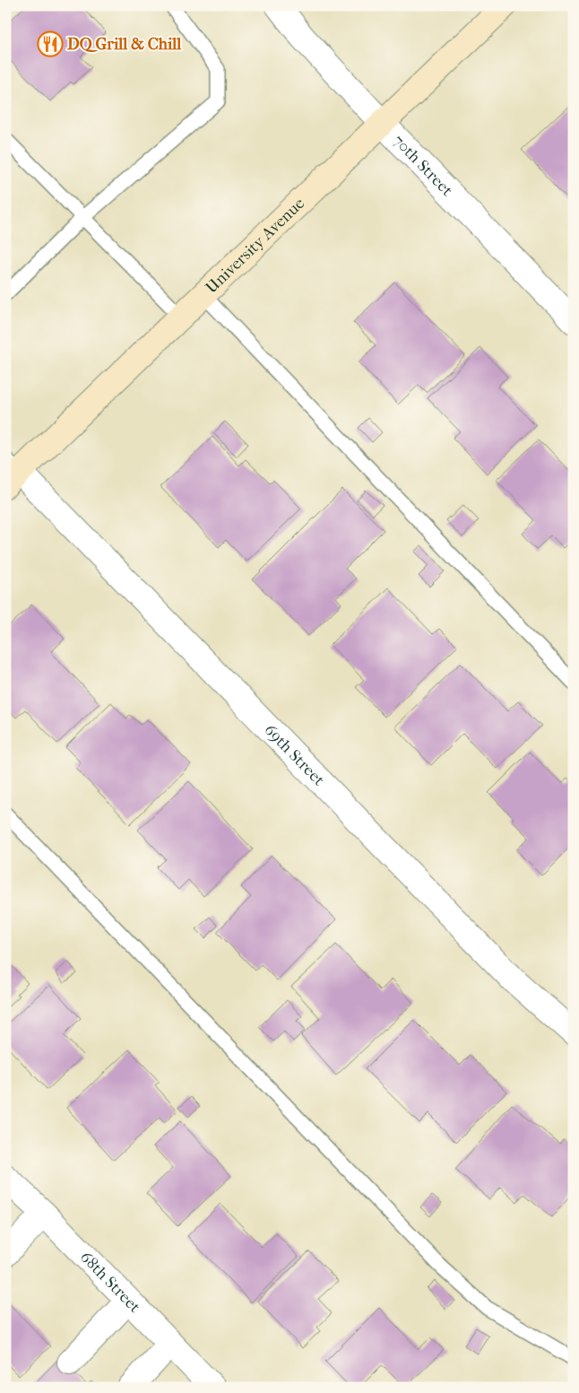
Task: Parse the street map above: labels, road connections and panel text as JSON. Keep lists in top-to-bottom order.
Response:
{
  "streets": {
    "main road": ["University Avenue"],
    "street": ["70th Street", "69th Street", "68th Street"]
  },
  "crossings": [
    ["70th Street", "University Avenue"],
    ["University Avenue", "69th Street"]
  ],
  "places": {
    "restaurant": ["DQ Grill & Chill"]
  }
}
